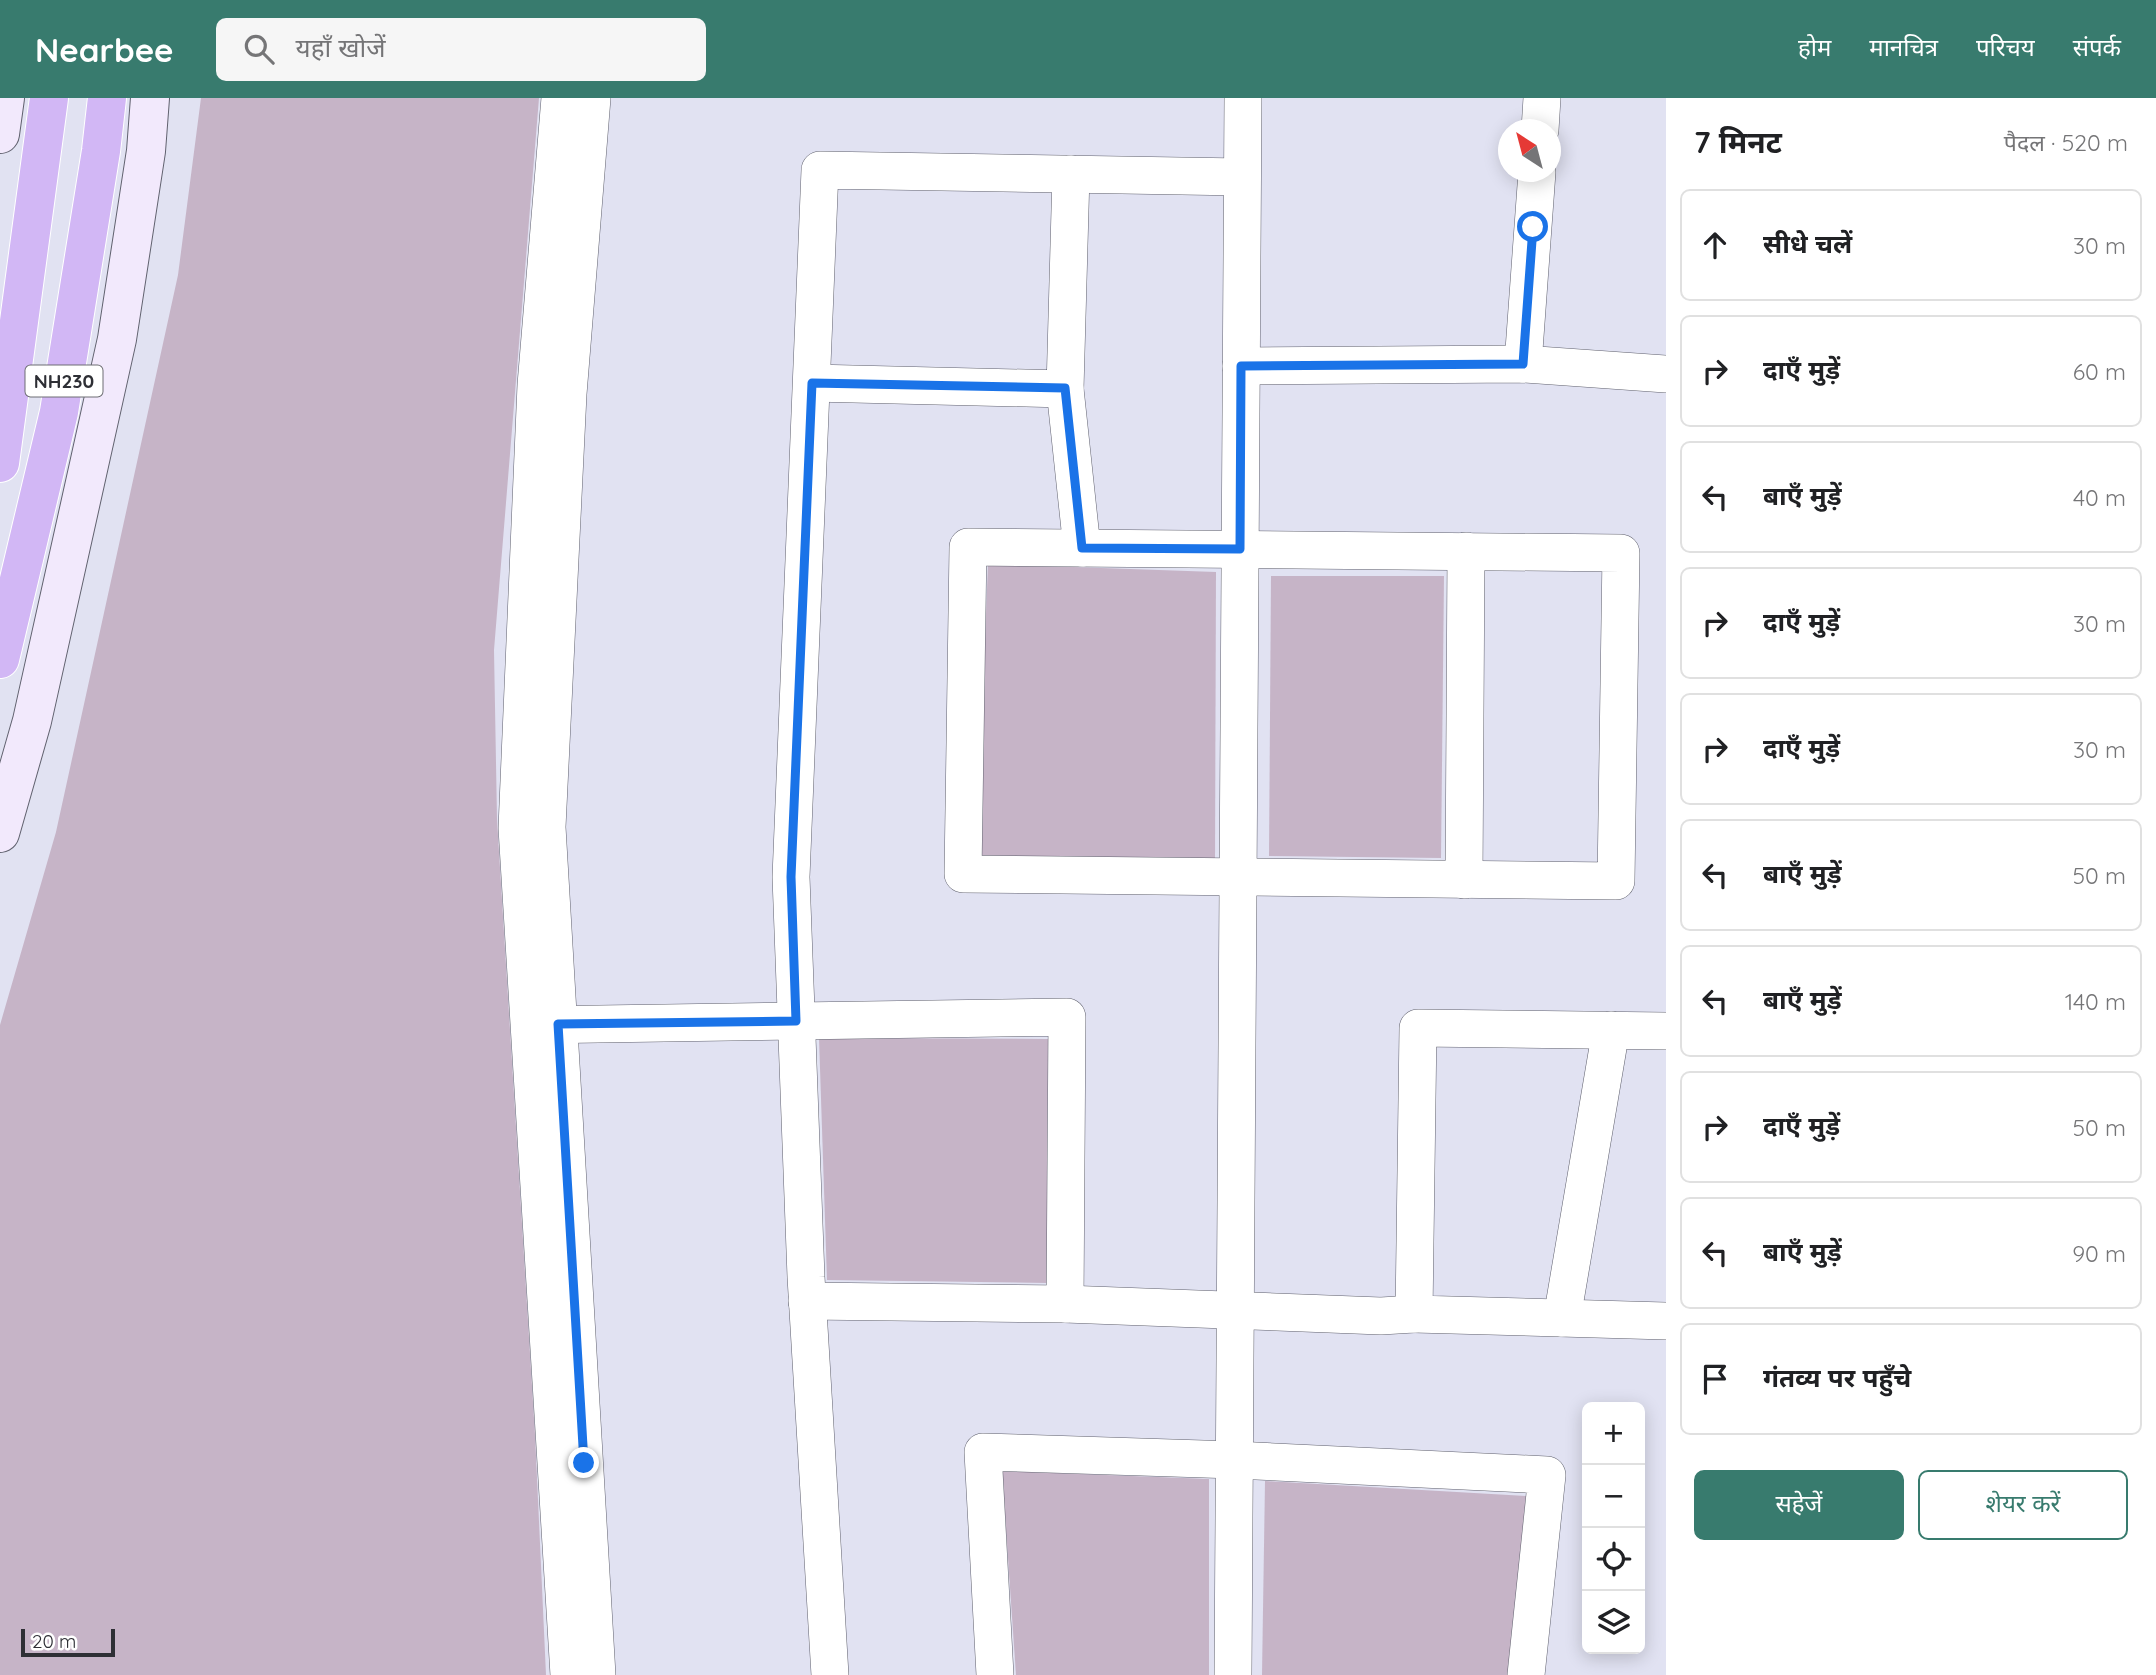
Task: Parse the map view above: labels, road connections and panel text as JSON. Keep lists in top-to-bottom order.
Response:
{
  "streets": {
    "highway": ["NH230"]
  },
  "scale_bar": "20 m",
  "north": "top left",
  "page": {
    "header": "Nearbee",
    "search": "यहाँ खोजें",
    "nav": [
      "होम",
      "मानचित्र",
      "परिचय",
      "संपर्क"
    ],
    "heading": ["7 मिनट", "पैदल · 520 m"],
    "list": [
      ["सीधे चलें", "30 m"],
      ["दाएँ मुड़ें", "60 m"],
      ["बाएँ मुड़ें", "40 m"],
      ["दाएँ मुड़ें", "30 m"],
      ["दाएँ मुड़ें", "30 m"],
      ["बाएँ मुड़ें", "50 m"],
      ["बाएँ मुड़ें", "140 m"],
      ["दाएँ मुड़ें", "50 m"],
      ["बाएँ मुड़ें", "90 m"],
      "गंतव्य पर पहुँचे"
    ],
    "map_buttons": ["+", "−"],
    "buttons": ["सहेजें", "शेयर करें"],
    "scale": "20 m"
  }
}
